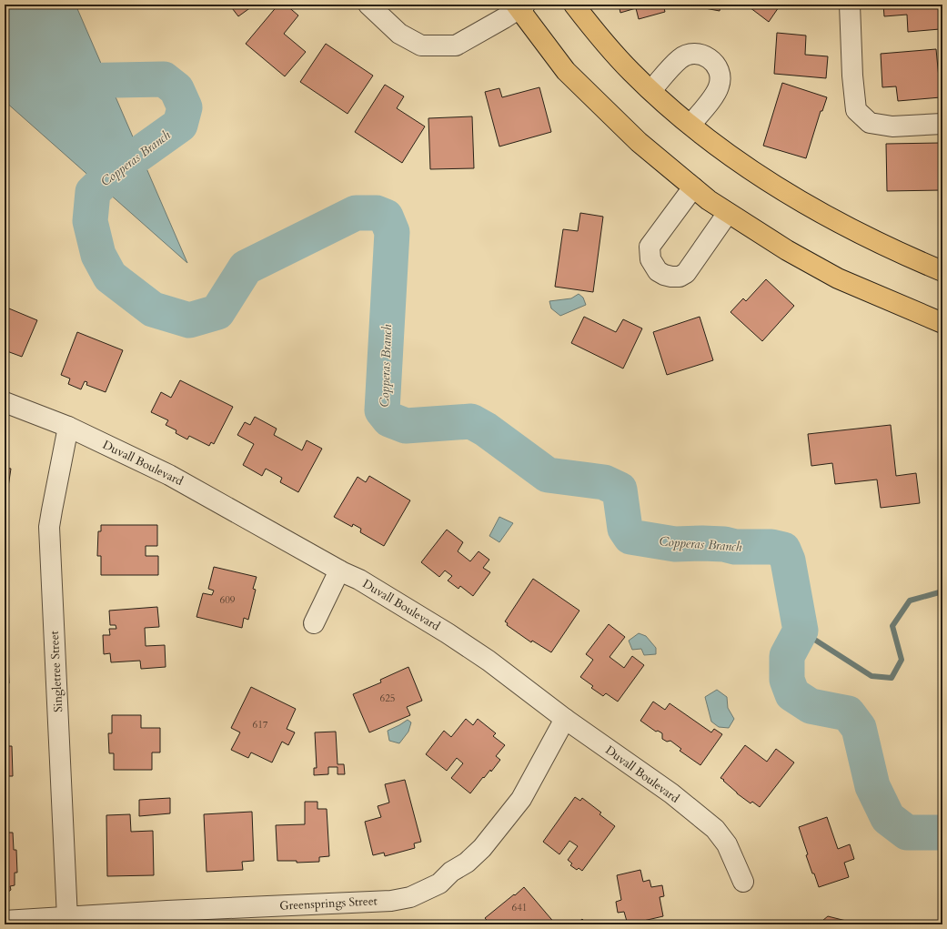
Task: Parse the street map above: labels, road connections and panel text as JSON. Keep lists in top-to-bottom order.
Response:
{
  "streets": {
    "street": ["Duvall Boulevard", "Singletree Street", "Greensprings Street"]
  },
  "crossings": [
    ["Duvall Boulevard", "Singletree Street"],
    ["Duvall Boulevard", "Greensprings Street"],
    ["Singletree Street", "Greensprings Street"]
  ],
  "water": ["Copperas Branch"],
  "house_numbers": [
    "609",
    "625",
    "617",
    "641"
  ]
}
